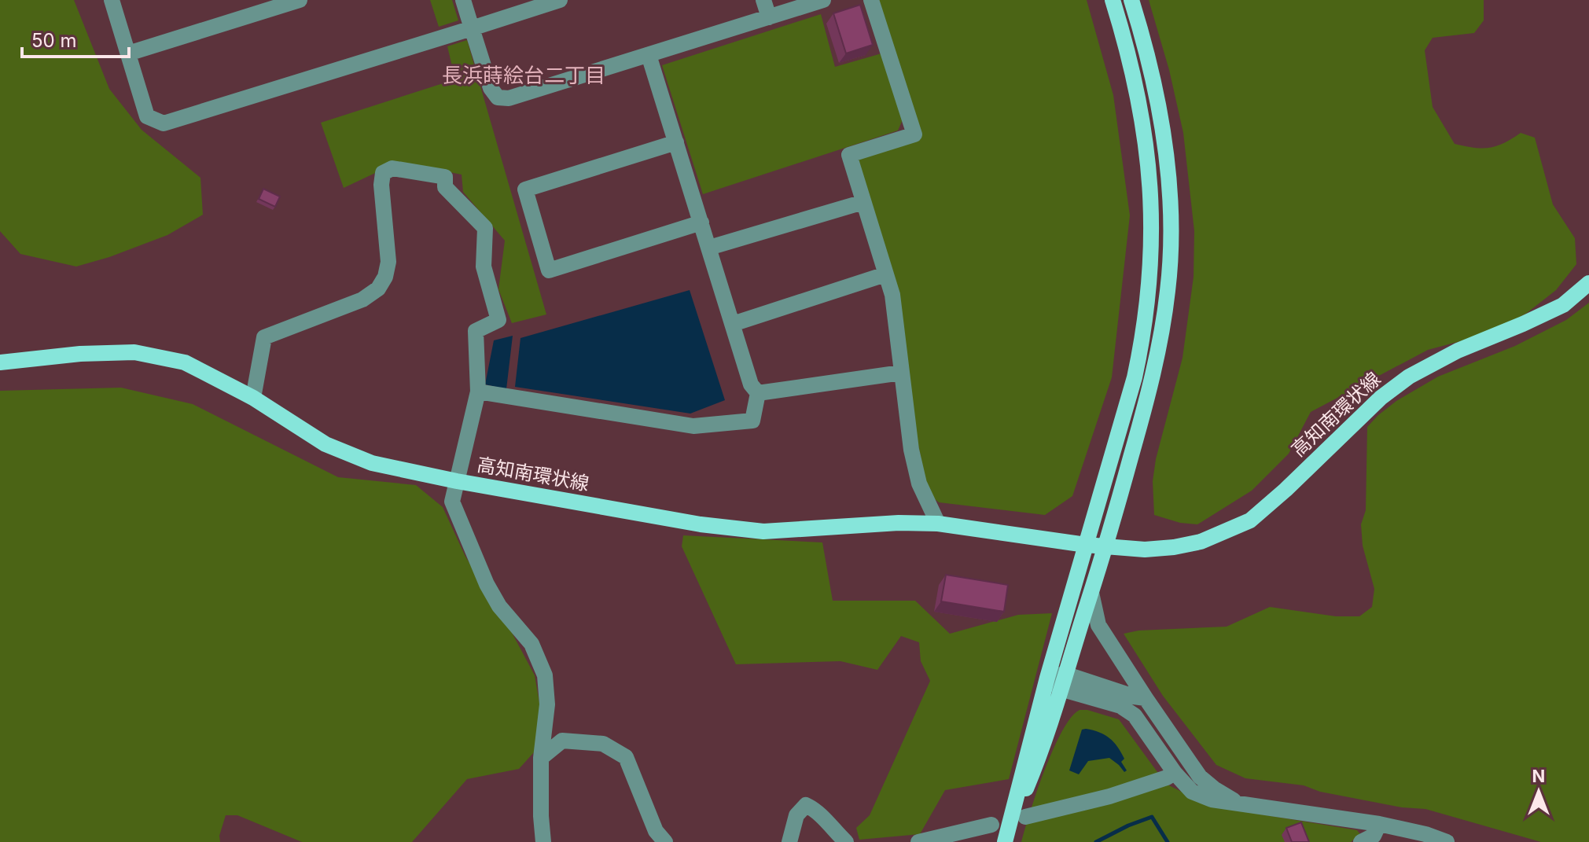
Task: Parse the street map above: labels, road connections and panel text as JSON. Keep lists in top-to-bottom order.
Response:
{
  "streets": {
    "main road": ["高知南環状線"]
  },
  "districts": ["長浜蒔絵台二丁目"],
  "scale_bar": "50 m",
  "north": "top"
}
